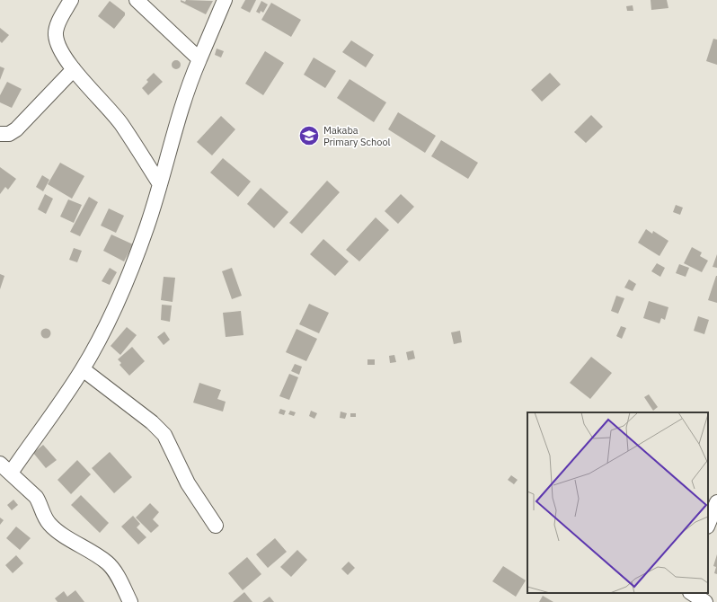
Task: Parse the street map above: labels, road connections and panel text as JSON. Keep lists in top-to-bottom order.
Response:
{
  "places": {
    "school or university": ["Makaba Primary School"]
  }
}
